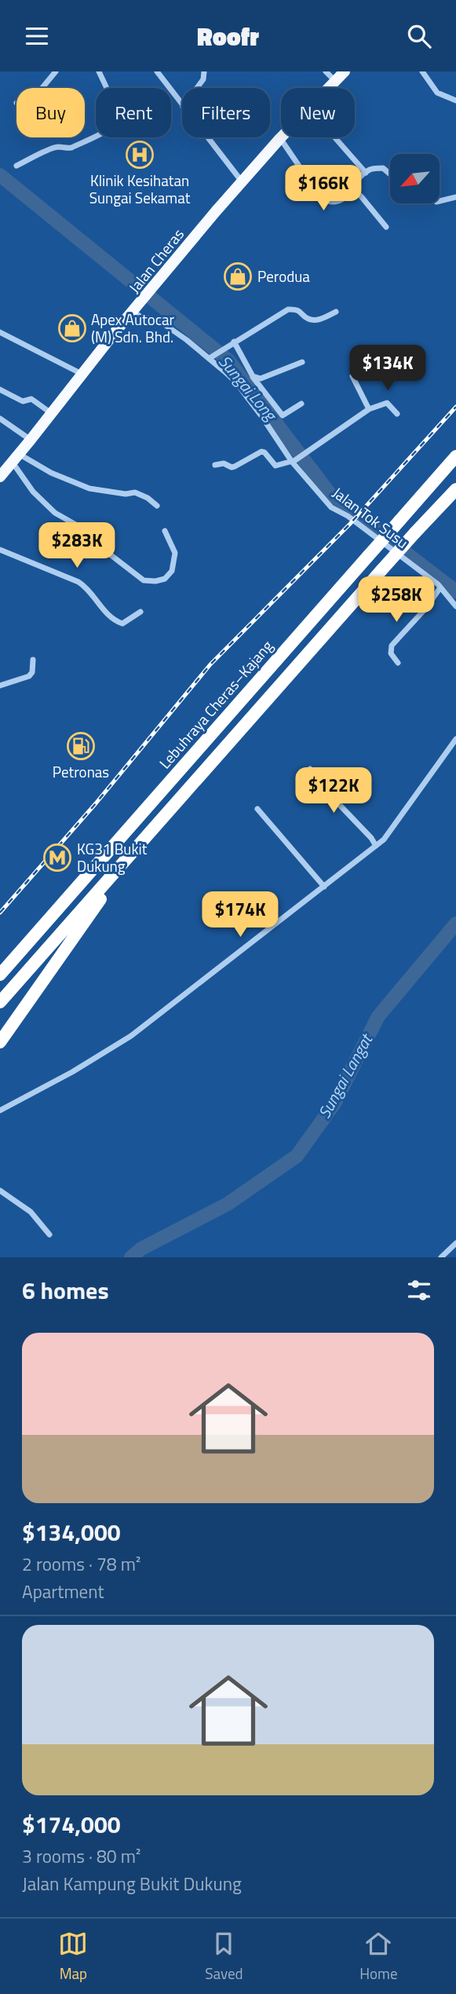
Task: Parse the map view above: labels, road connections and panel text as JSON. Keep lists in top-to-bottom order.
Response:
{
  "streets": {
    "highway": ["Lebuhraya Cheras–Kajang"],
    "main road": ["Jalan Cheras"],
    "street": ["Jalan Tok Susu"]
  },
  "crossings": [
    ["Jalan Cheras", "Jalan Tok Susu"]
  ],
  "water": ["Sungai Long", "Sungai Langat"],
  "places": {
    "hospital": ["Klinik Kesihatan Sungai Sekamat"],
    "shop": ["Perodua", "Apex Autocar (M) Sdn. Bhd."],
    "fuel station": ["Petronas"],
    "metro station": ["KG31 Bukit Dukung"]
  },
  "north": "bottom left",
  "page": {
    "header": "Roofr",
    "chip": [
      "Buy",
      "Rent",
      "Filters",
      "New"
    ],
    "price": [
      "$166K",
      "$134K",
      "$283K",
      "$258K",
      "$122K",
      "$174K"
    ],
    "heading": "6 homes",
    "list": [
      {
        "name": "$134,000",
        "note": "2 rooms · 78 m² · Apartment"
      },
      {
        "name": "$174,000",
        "note": "3 rooms · 80 m² · Jalan Kampung Bukit Dukung"
      }
    ],
    "tabs": ["Map", "Saved", "Home"]
  }
}
